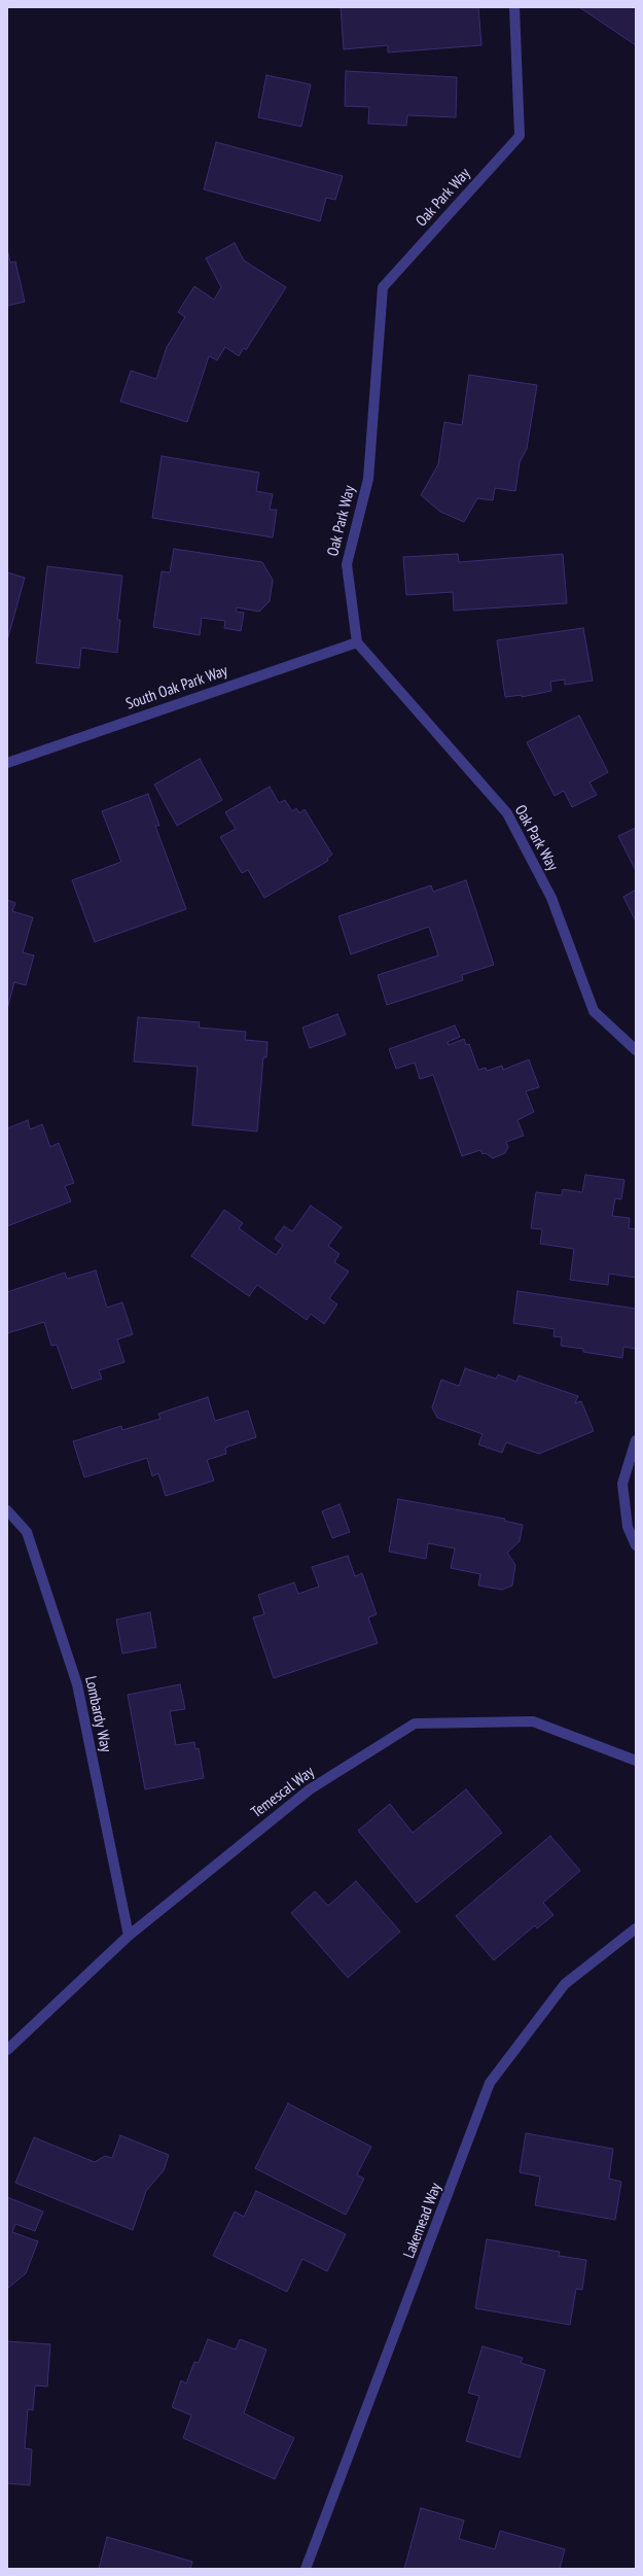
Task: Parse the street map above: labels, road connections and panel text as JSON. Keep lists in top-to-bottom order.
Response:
{
  "streets": {
    "street": [
      "Oak Park Way",
      "South Oak Park Way",
      "Lombardy Way",
      "Temescal Way",
      "Lakemead Way"
    ]
  },
  "crossings": [
    ["Oak Park Way", "South Oak Park Way"],
    ["Lombardy Way", "Temescal Way"]
  ]
}
